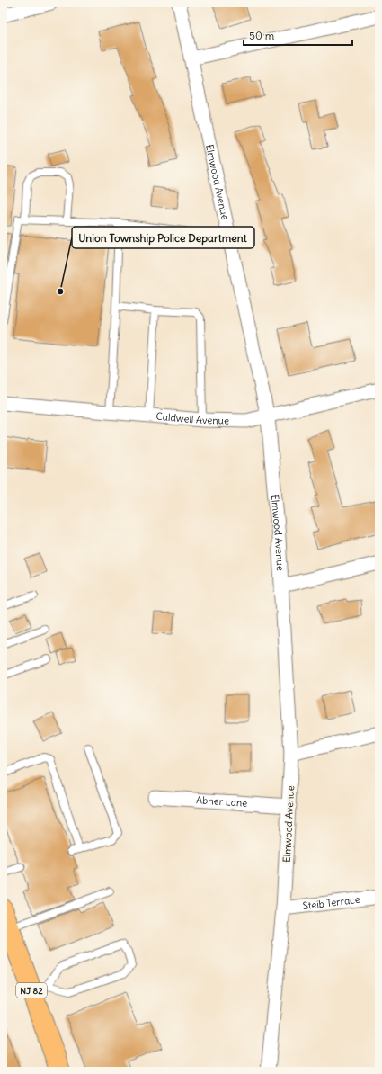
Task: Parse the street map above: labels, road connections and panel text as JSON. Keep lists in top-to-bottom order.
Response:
{
  "streets": {
    "main road": ["NJ 82"],
    "street": [
      "Elmwood Avenue",
      "Caldwell Avenue",
      "Abner Lane",
      "Steib Terrace"
    ]
  },
  "crossings": [
    ["Elmwood Avenue", "Caldwell Avenue"],
    ["Elmwood Avenue", "Abner Lane"],
    ["Elmwood Avenue", "Steib Terrace"]
  ],
  "places": ["Union Township Police Department"],
  "scale_bar": "50 m"
}
